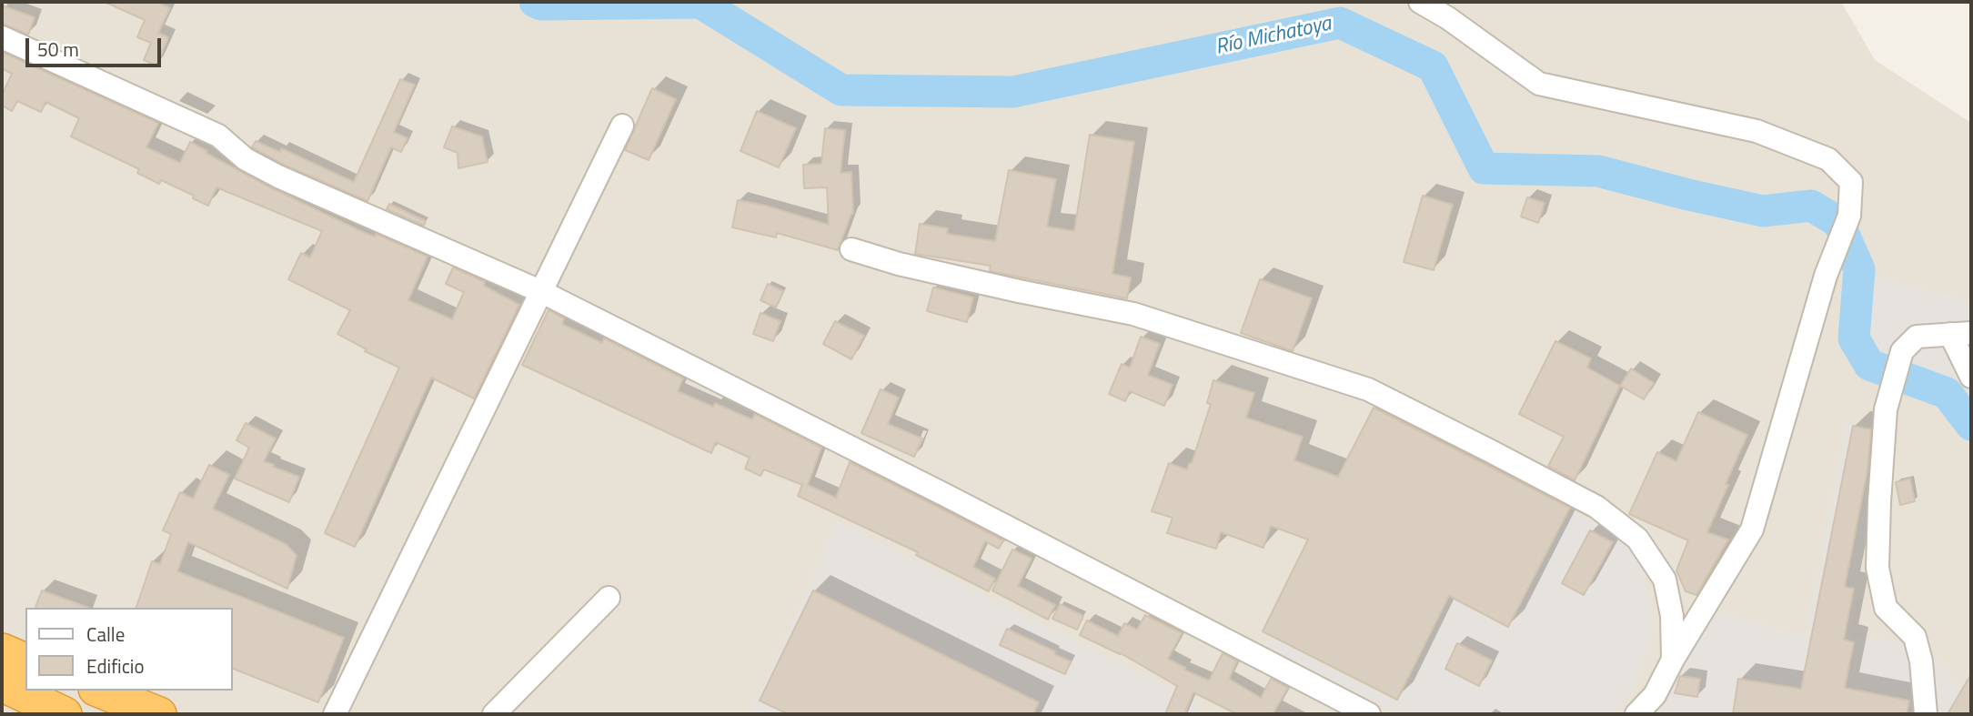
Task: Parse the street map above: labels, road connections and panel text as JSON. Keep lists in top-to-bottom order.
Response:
{
  "water": ["Río Michatoya"],
  "legend": ["Calle", "Edificio"],
  "scale_bar": "50 m"
}
